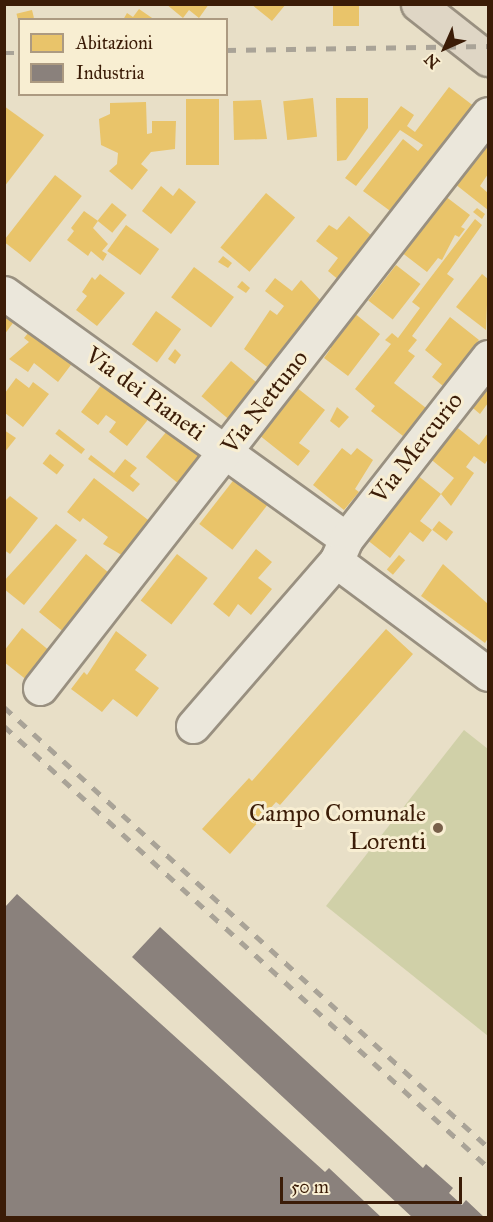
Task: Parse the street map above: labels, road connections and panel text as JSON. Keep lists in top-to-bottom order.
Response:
{
  "streets": {
    "street": ["Via dei Pianeti", "Via Nettuno", "Via Mercurio"]
  },
  "crossings": [
    ["Via dei Pianeti", "Via Nettuno"],
    ["Via dei Pianeti", "Via Mercurio"]
  ],
  "places": ["Campo Comunale Lorenti"],
  "legend": ["Abitazioni", "Industria"],
  "scale_bar": "50 m",
  "north": "bottom left"
}
